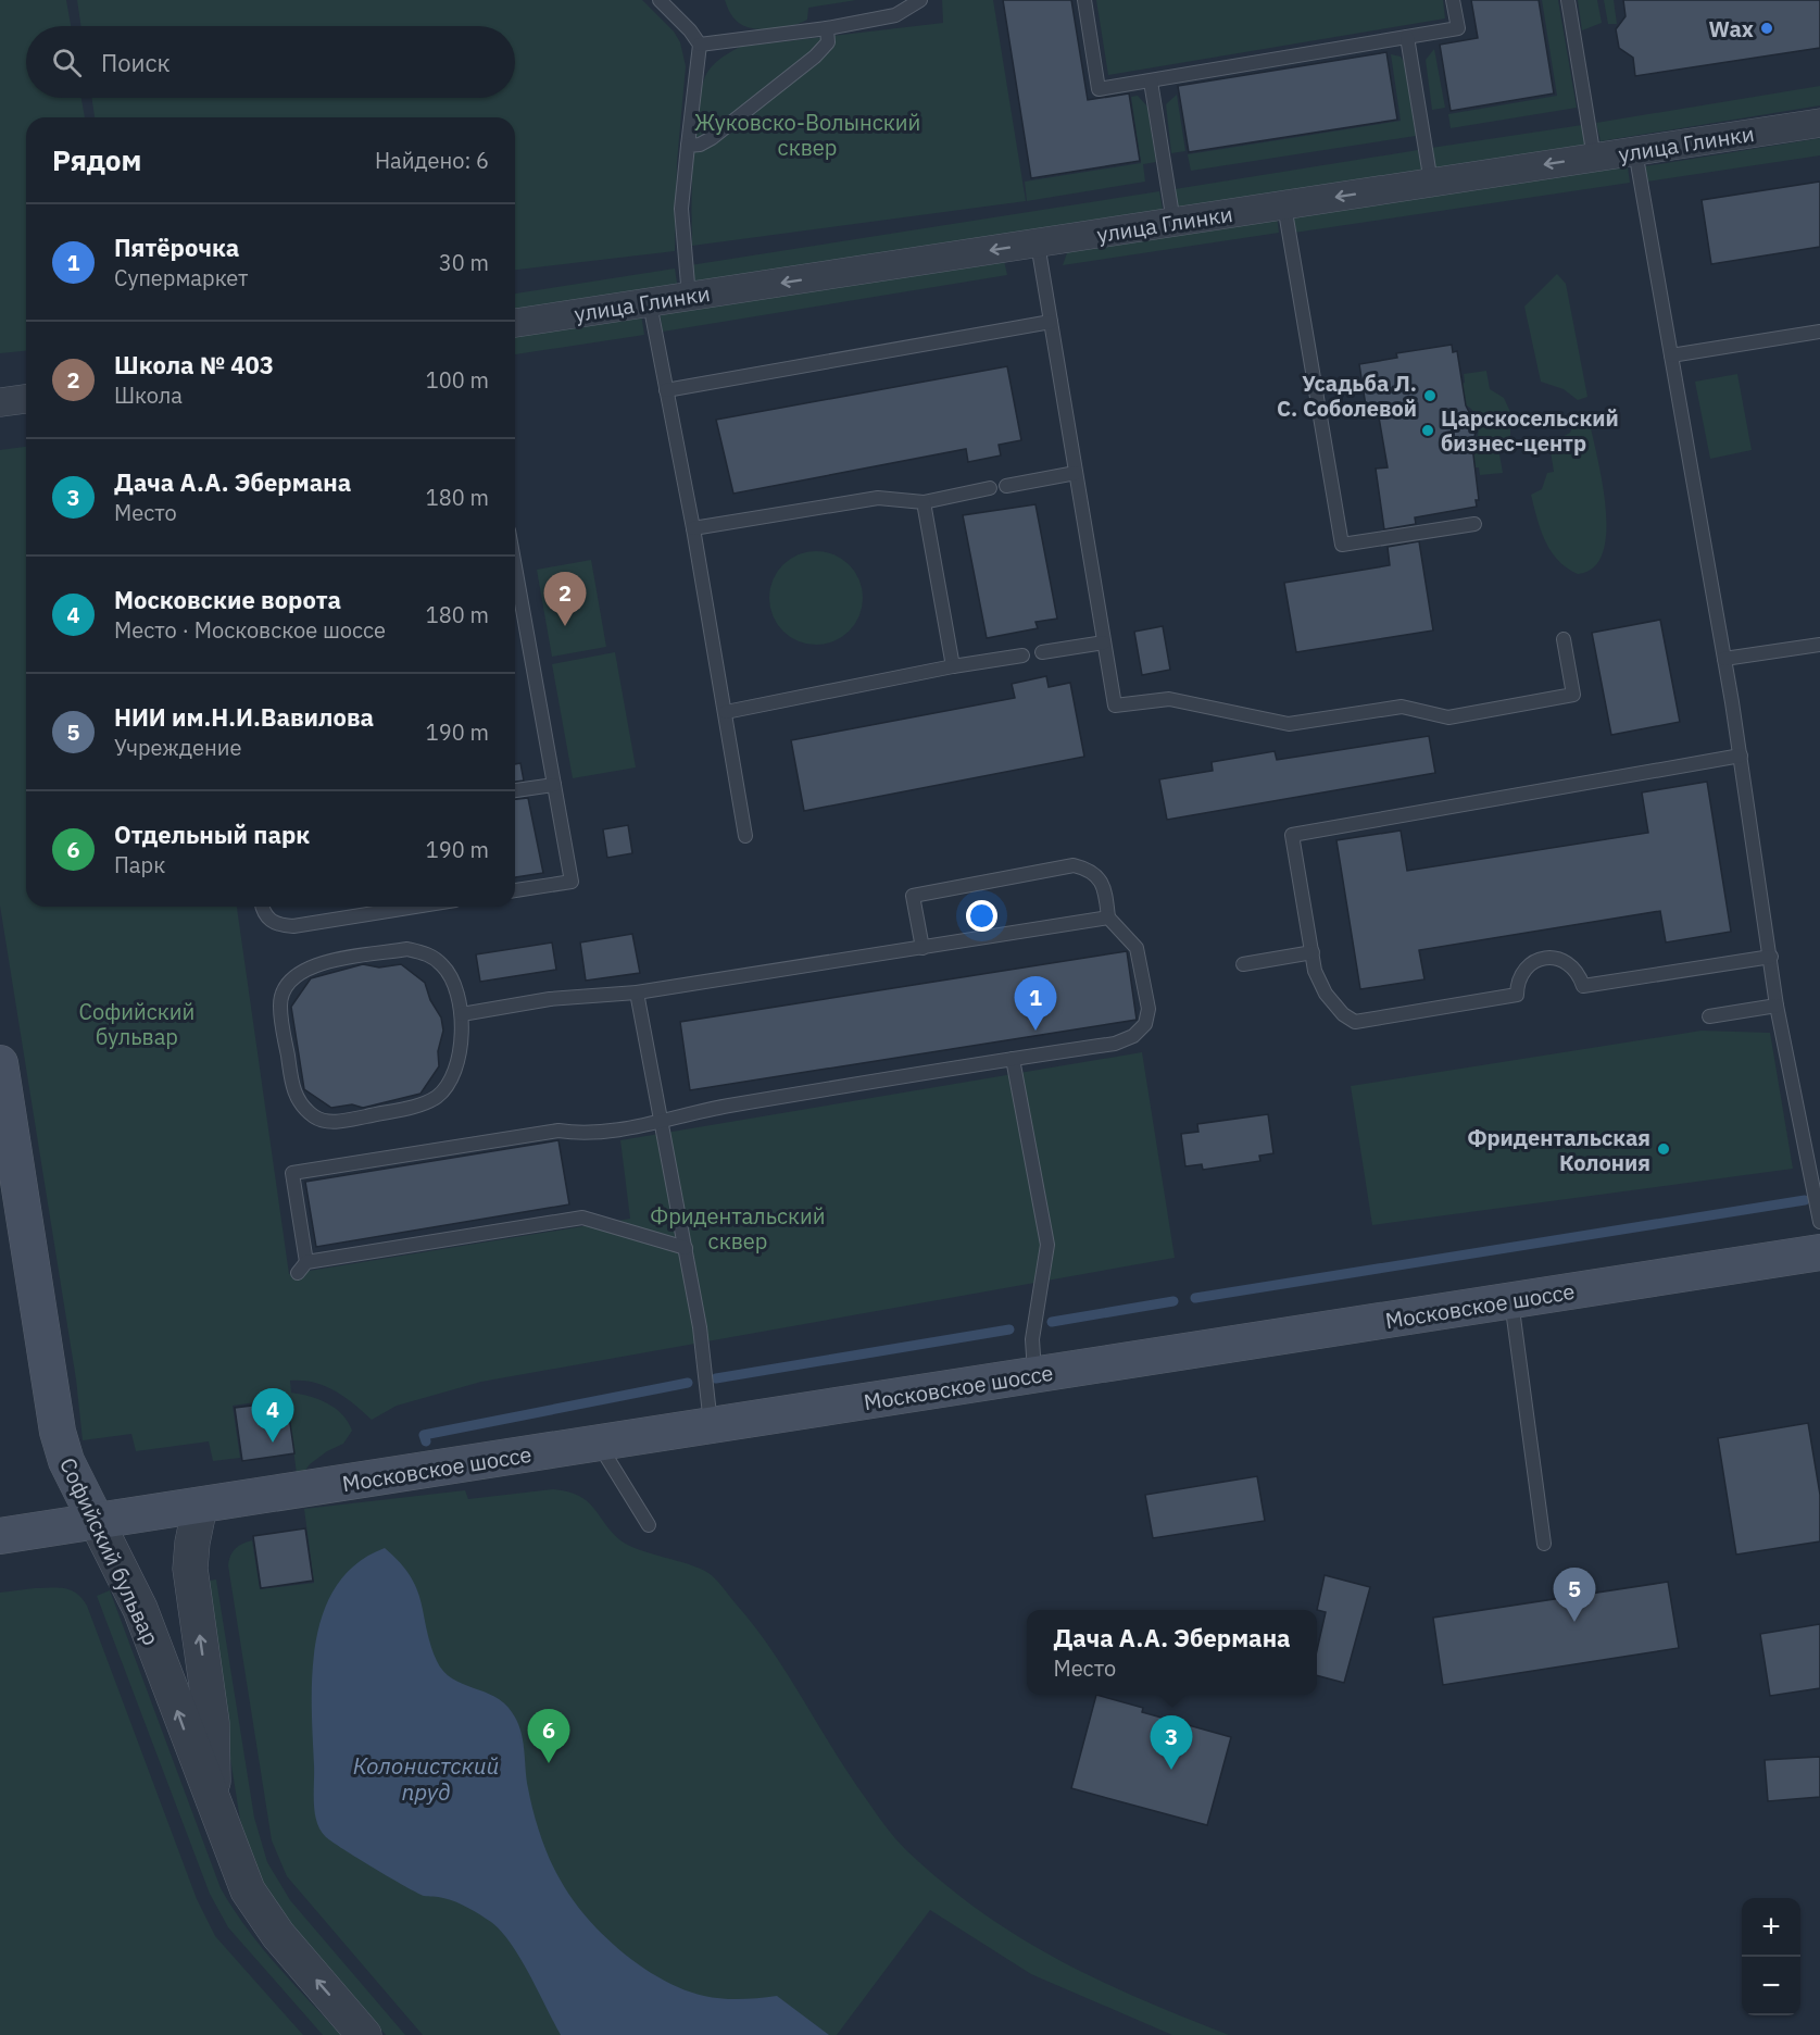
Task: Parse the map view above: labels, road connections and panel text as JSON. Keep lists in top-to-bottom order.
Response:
{
  "streets": {
    "main road": ["Московское шоссе", "Софийский бульвар"],
    "street": ["улица Глинки"]
  },
  "crossings": [
    ["Московское шоссе", "Софийский бульвар"]
  ],
  "one_way": ["улица Глинки", "Софийский бульвар"],
  "water": ["Колонистский пруд"],
  "parks": ["Жуковско-Волынский сквер", "Софийский бульвар", "Фридентальский сквер"],
  "places": [
    "Wax",
    "Усадьба Л. С. Соболевой",
    "Царскосельский бизнес-центр",
    "Фридентальская Колония"
  ],
  "page": {
    "search": "Поиск",
    "heading": ["Рядом", "Найдено: 6"],
    "list": [
      {
        "mark": "1",
        "name": "Пятёрочка",
        "note": "Супермаркет",
        "value": "30 m"
      },
      {
        "mark": "2",
        "name": "Школа № 403",
        "note": "Школа",
        "value": "100 m"
      },
      {
        "mark": "3",
        "name": "Дача А.А. Эбермана",
        "note": "Место",
        "value": "180 m"
      },
      {
        "mark": "4",
        "name": "Московские ворота",
        "note": "Место · Московское шоссе",
        "value": "180 m"
      },
      {
        "mark": "5",
        "name": "НИИ им.Н.И.Вавилова",
        "note": "Учреждение",
        "value": "190 m"
      },
      {
        "mark": "6",
        "name": "Отдельный парк",
        "note": "Парк",
        "value": "190 m"
      }
    ],
    "pins": [
      "2",
      "1",
      "4",
      "5",
      "6",
      "3"
    ],
    "popup": ["Дача А.А. Эбермана", "Место"],
    "map_buttons": ["+", "−"]
  }
}
